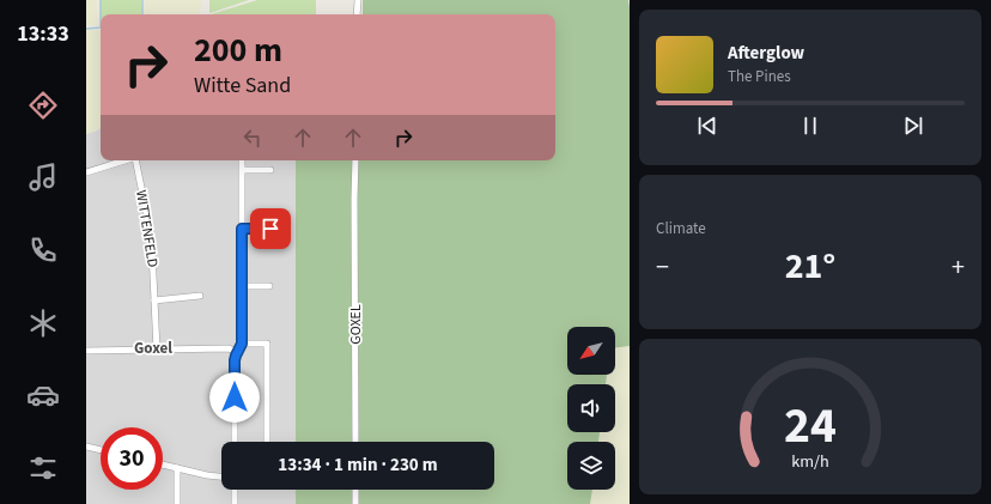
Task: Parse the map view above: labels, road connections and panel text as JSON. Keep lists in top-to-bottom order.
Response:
{
  "streets": {
    "street": ["WITTENFELD", "GOXEL"]
  },
  "districts": ["Goxel"],
  "north": "bottom left",
  "page": {
    "tabs": "13:33",
    "turn": ["200 m", "Witte Sand"],
    "song": ["Afterglow", "The Pines"],
    "tile": "Climate",
    "heat": ["−", "21°", "+"],
    "limit": "30",
    "trip": "13:34 · 1 min · 230 m",
    "gauge": ["24", "km/h"]
  }
}
